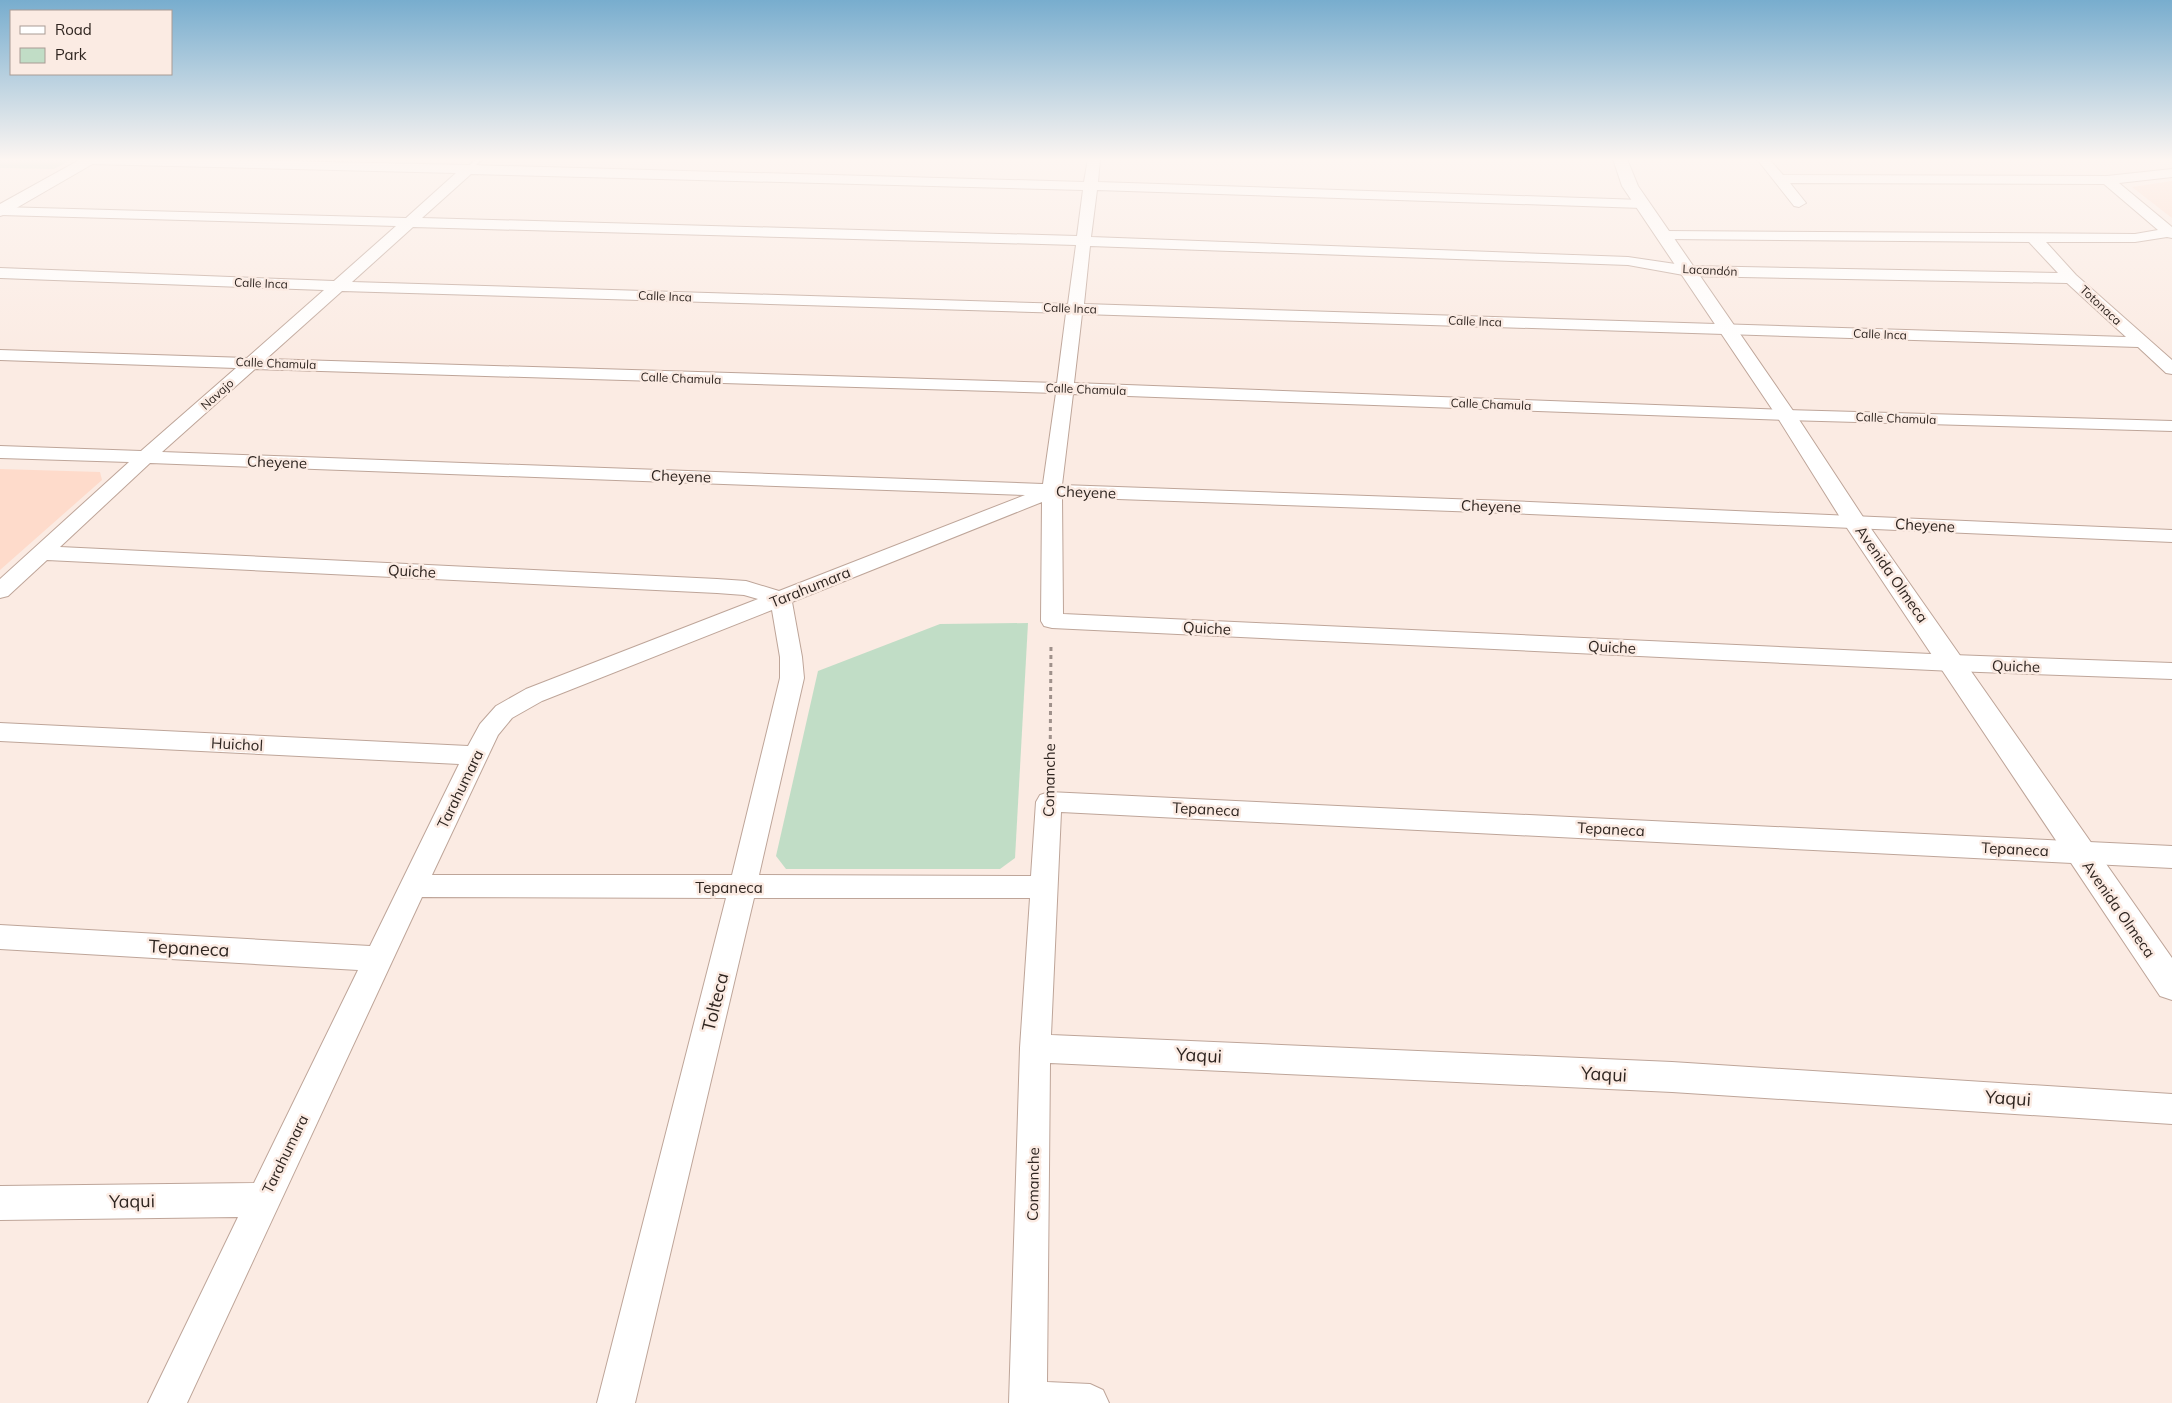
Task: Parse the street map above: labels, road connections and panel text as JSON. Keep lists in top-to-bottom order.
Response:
{
  "streets": {
    "street": [
      "Lacandón",
      "Calle Inca",
      "Totonaca",
      "Calle Chamula",
      "Navajo",
      "Cheyene",
      "Quiche",
      "Avenida Olmeca",
      "Tarahumara",
      "Huichol",
      "Comanche",
      "Tepaneca",
      "Tolteca",
      "Yaqui"
    ]
  },
  "crossings": [
    ["Lacandón", "Totonaca"],
    ["Lacandón", "Avenida Olmeca"],
    ["Calle Inca", "Totonaca"],
    ["Calle Inca", "Navajo"],
    ["Calle Inca", "Avenida Olmeca"],
    ["Calle Chamula", "Navajo"],
    ["Calle Chamula", "Avenida Olmeca"],
    ["Navajo", "Cheyene"],
    ["Navajo", "Quiche"],
    ["Cheyene", "Avenida Olmeca"],
    ["Cheyene", "Tarahumara"],
    ["Quiche", "Avenida Olmeca"],
    ["Quiche", "Tarahumara"],
    ["Quiche", "Comanche"],
    ["Quiche", "Tolteca"],
    ["Avenida Olmeca", "Tepaneca"],
    ["Tarahumara", "Huichol"],
    ["Tarahumara", "Tepaneca"],
    ["Tarahumara", "Tolteca"],
    ["Tarahumara", "Yaqui"],
    ["Comanche", "Tepaneca"],
    ["Comanche", "Yaqui"],
    ["Tepaneca", "Tolteca"]
  ],
  "legend": ["Road", "Park"]
}
